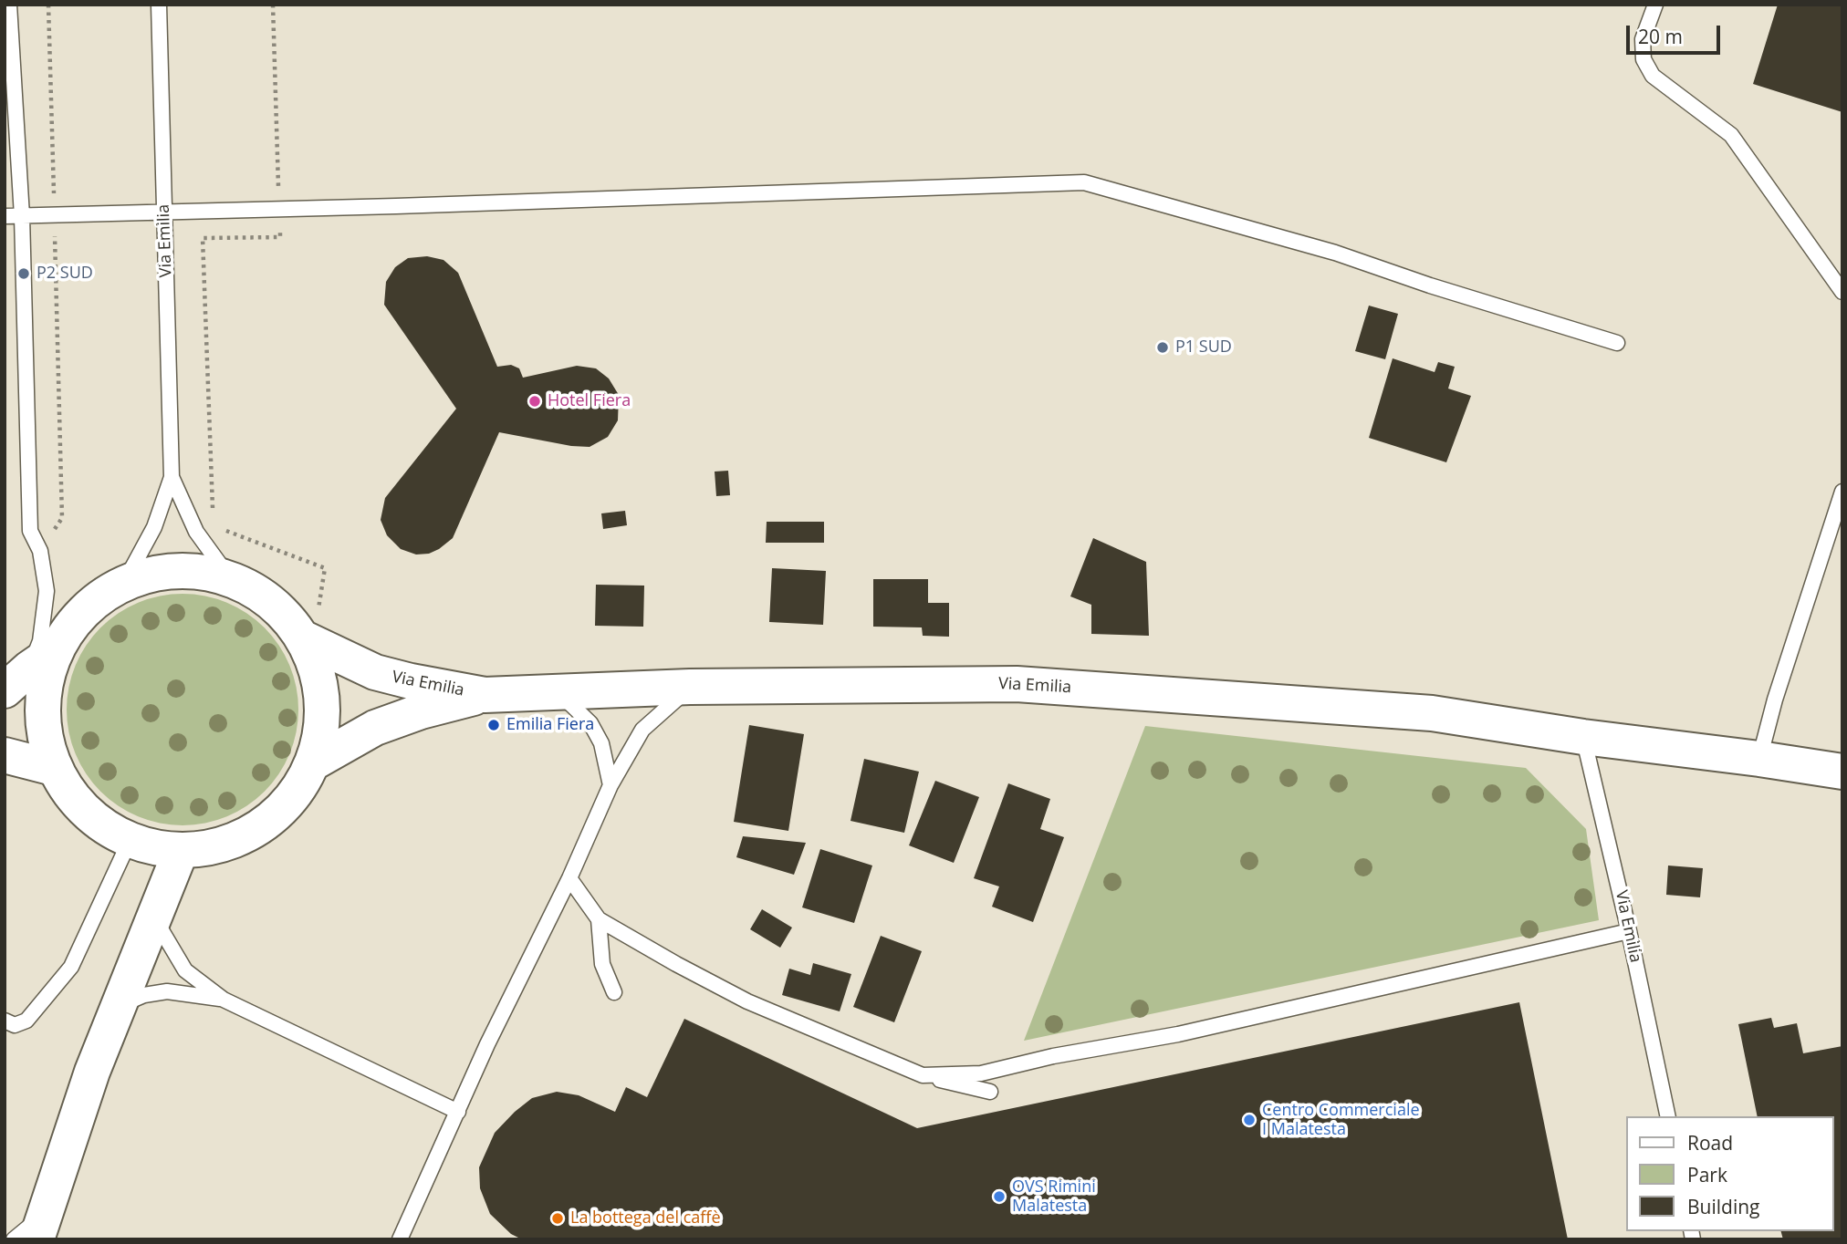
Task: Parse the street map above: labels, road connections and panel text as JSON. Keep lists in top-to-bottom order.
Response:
{
  "streets": {
    "main road": ["Via Emilia"]
  },
  "places": [
    "P2 SUD",
    "P1 SUD",
    "Hotel Fiera",
    "Emilia Fiera",
    "Centro Commerciale I Malatesta",
    "OVS Rimini Malatesta",
    "La bottega del caffè"
  ],
  "legend": ["Road", "Park", "Building"],
  "scale_bar": "20 m"
}
